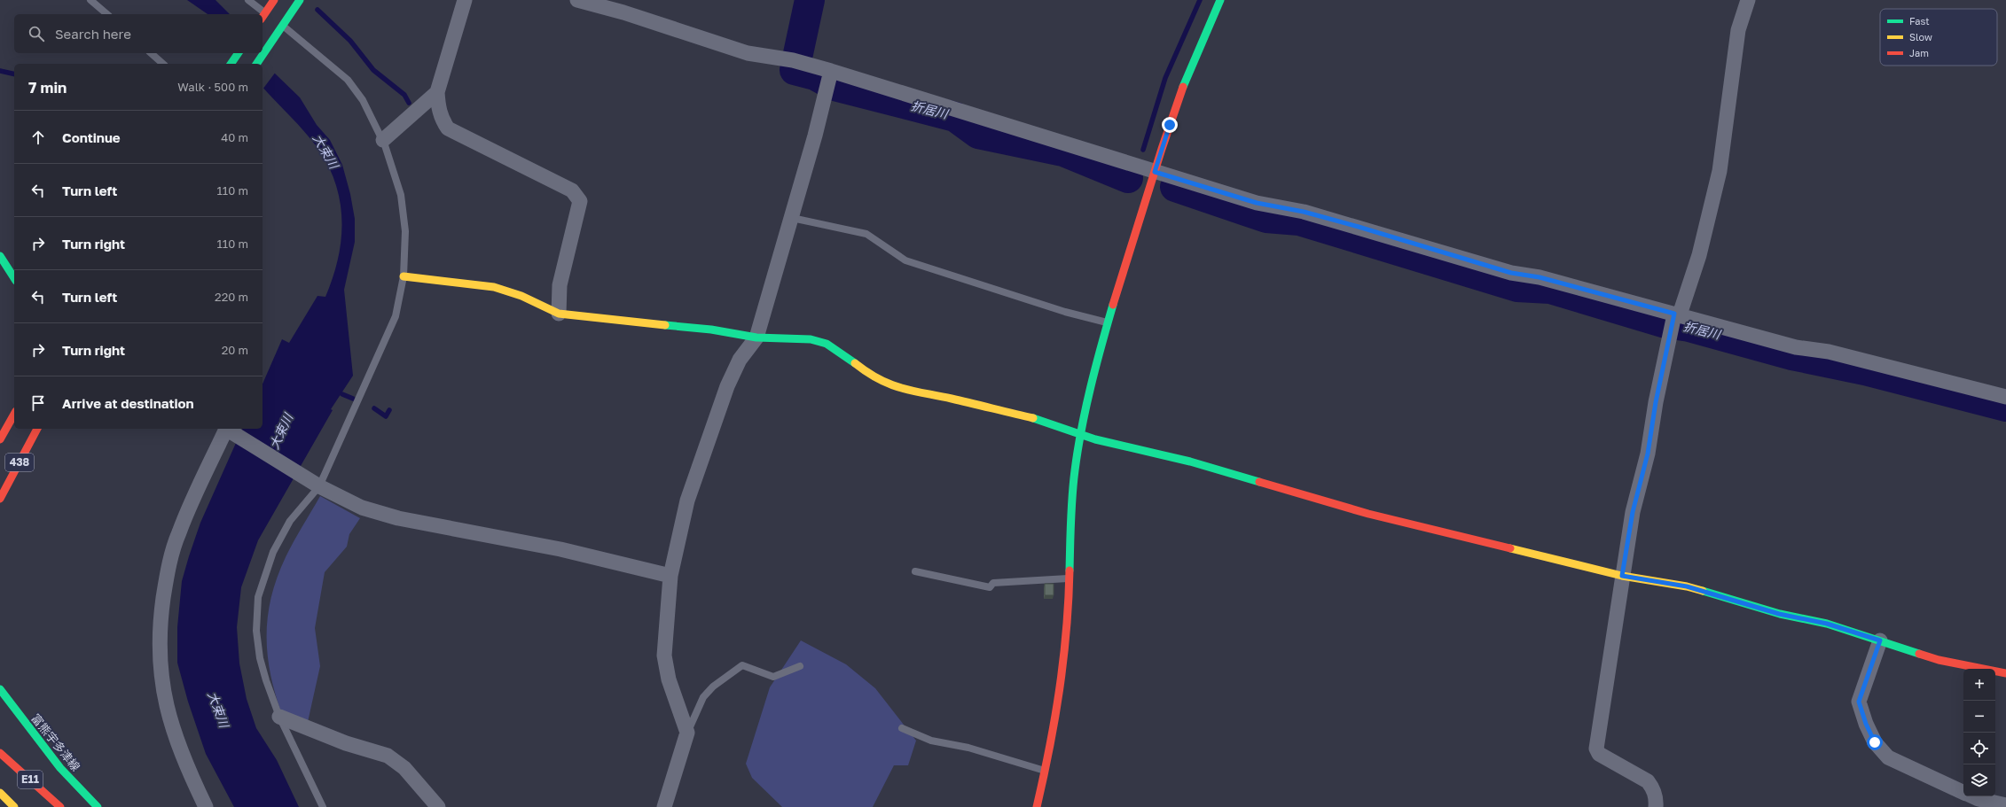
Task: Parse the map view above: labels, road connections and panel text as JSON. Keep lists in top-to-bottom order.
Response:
{
  "streets": {
    "main road": ["438", "富熊宇多津線", "E11"]
  },
  "water": ["折居川", "大束川"],
  "legend": ["Fast", "Slow", "Jam"],
  "page": {
    "search": "Search here",
    "heading": ["7 min", "Walk · 500 m"],
    "list": [
      ["Continue", "40 m"],
      ["Turn left", "110 m"],
      ["Turn right", "110 m"],
      ["Turn left", "220 m"],
      ["Turn right", "20 m"],
      "Arrive at destination"
    ],
    "map_buttons": ["+", "−"]
  }
}
